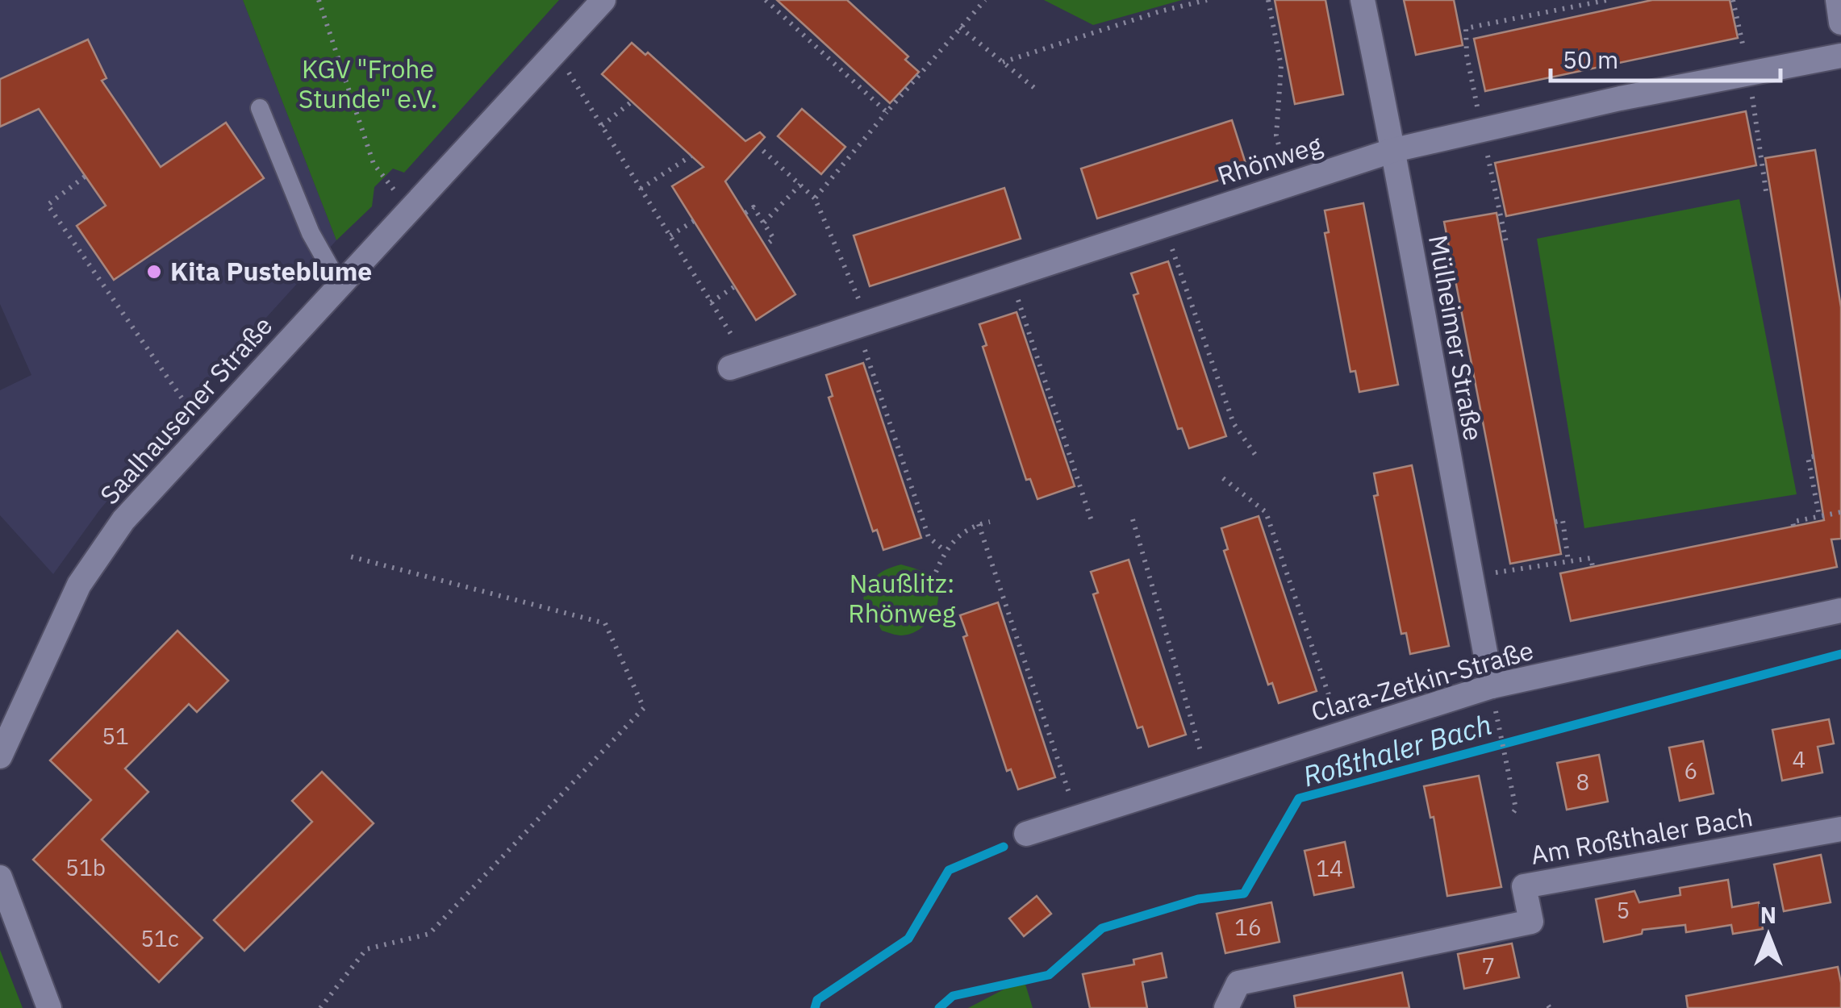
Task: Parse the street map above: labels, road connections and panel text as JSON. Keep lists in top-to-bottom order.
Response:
{
  "streets": {
    "street": [
      "Rhönweg",
      "Mülheimer Straße",
      "Saalhausener Straße",
      "Clara-Zetkin-Straße",
      "Am Roßthaler Bach"
    ]
  },
  "crossings": [
    ["Rhönweg", "Mülheimer Straße"],
    ["Mülheimer Straße", "Clara-Zetkin-Straße"]
  ],
  "water": ["Roßthaler Bach"],
  "parks": ["KGV \"Frohe Stunde\" e.V.", "Naußlitz: Rhönweg"],
  "places": ["Kita Pusteblume"],
  "house_numbers": [
    "51",
    "4",
    "6",
    "8",
    "51b",
    "14",
    "5",
    "16",
    "51c",
    "7"
  ],
  "scale_bar": "50 m",
  "north": "top"
}
